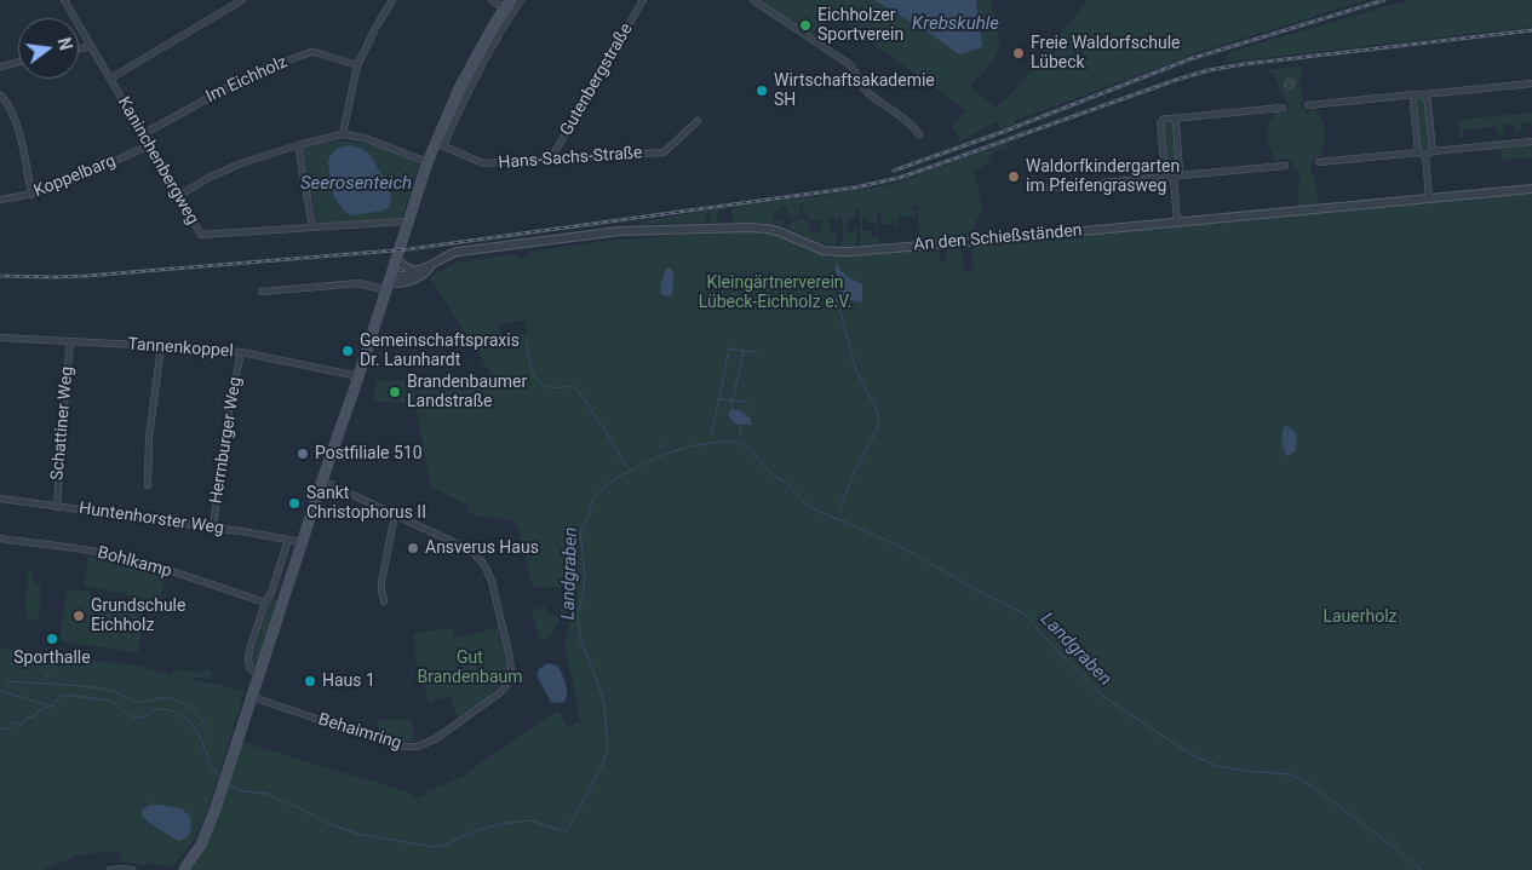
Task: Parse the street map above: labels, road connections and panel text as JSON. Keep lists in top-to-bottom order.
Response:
{
  "streets": {
    "street": [
      "Im Eichholz",
      "Gutenbergstraße",
      "Hans-Sachs-Straße",
      "Kaninchenbergweg",
      "Koppelbarg",
      "An den Schießständen",
      "Tannenkoppel",
      "Schattiner Weg",
      "Herrnburger Weg",
      "Huntenhorster Weg",
      "Bohlkamp",
      "Behaimring"
    ]
  },
  "crossings": [
    ["Im Eichholz", "Kaninchenbergweg"],
    ["Gutenbergstraße", "Hans-Sachs-Straße"],
    ["Kaninchenbergweg", "Koppelbarg"],
    ["Tannenkoppel", "Schattiner Weg"],
    ["Tannenkoppel", "Herrnburger Weg"],
    ["Schattiner Weg", "Huntenhorster Weg"],
    ["Herrnburger Weg", "Huntenhorster Weg"]
  ],
  "water": ["Krebskuhle", "Seerosenteich", "Landgraben"],
  "parks": ["Kleingärtnerverein Lübeck-Eichholz e.V.", "Lauerholz", "Gut Brandenbaum"],
  "places": [
    "Eichholzer Sportverein",
    "Freie Waldorfschule Lübeck",
    "Wirtschaftsakademie SH",
    "Waldorfkindergarten im Pfeifengrasweg",
    "Gemeinschaftspraxis Dr. Launhardt",
    "Brandenbaumer Landstraße",
    "Postfiliale 510",
    "Sankt Christophorus II",
    "Ansverus Haus",
    "Grundschule Eichholz",
    "Sporthalle",
    "Haus 1"
  ],
  "north": "right"
}
